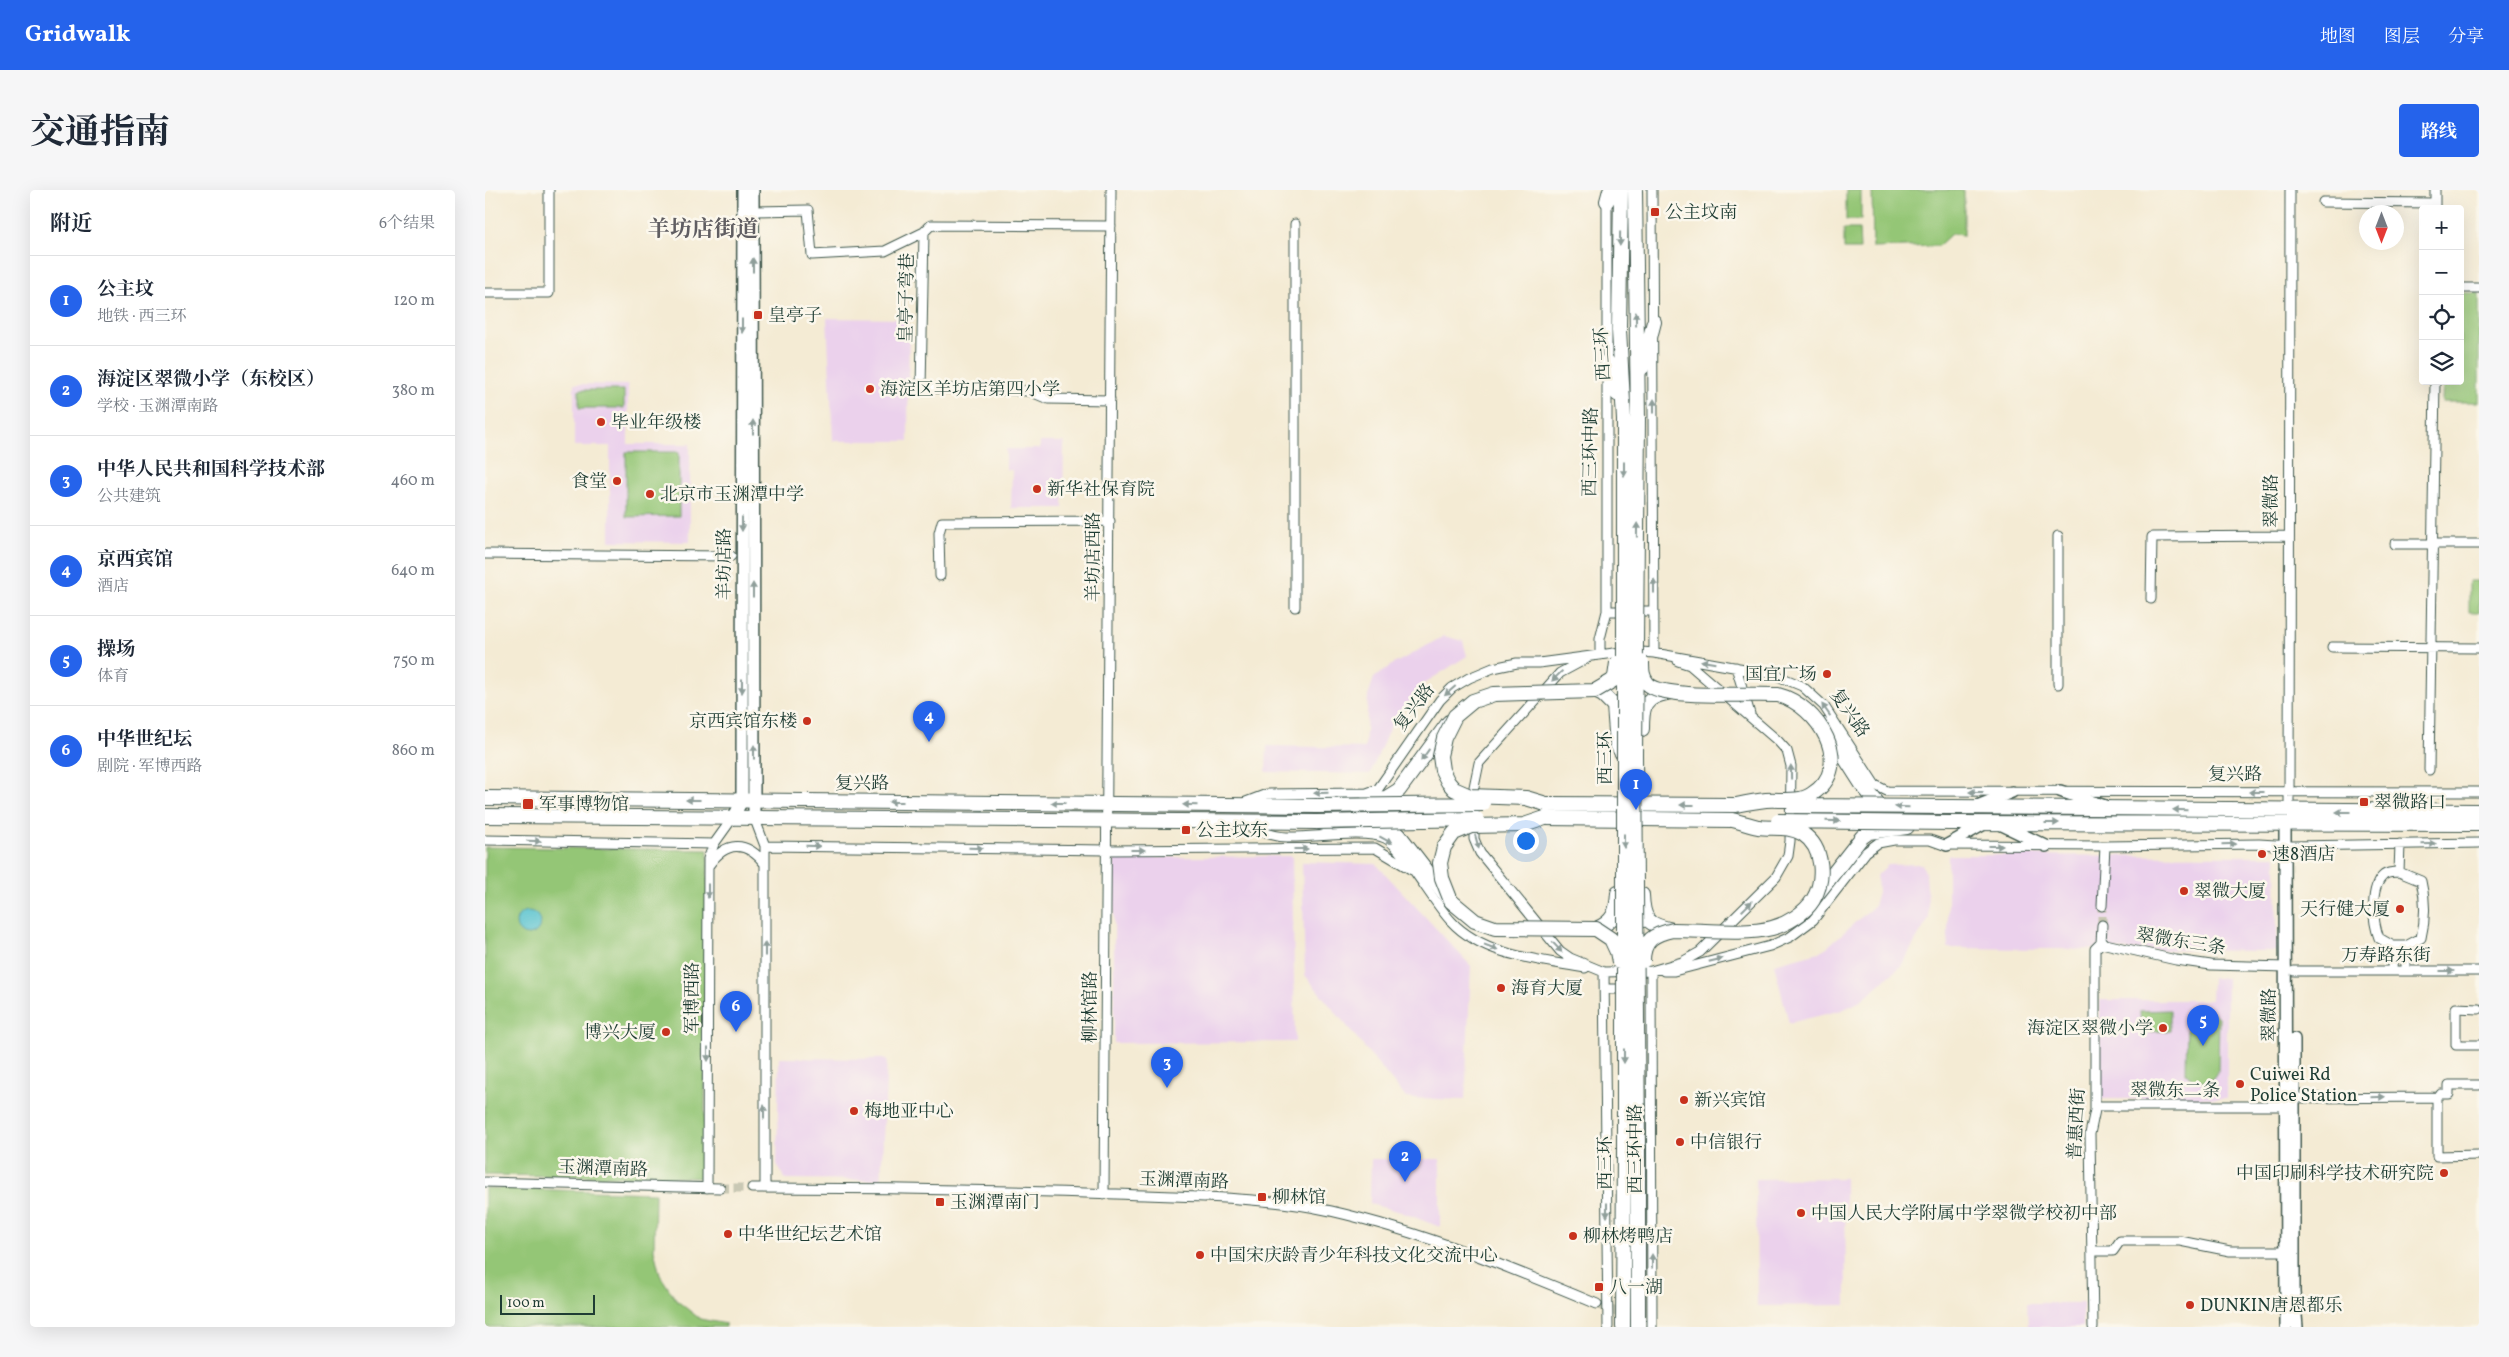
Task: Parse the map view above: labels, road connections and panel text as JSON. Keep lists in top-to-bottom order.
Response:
{
  "streets": {
    "highway": ["西三环", "复兴路"],
    "main road": ["翠微路", "羊坊店路"],
    "street": [
      "皇亭子弯巷",
      "西三环中路",
      "羊坊店西路",
      "翠微东三条",
      "万寿路东街",
      "军博西路",
      "柳林馆路",
      "翠微东二条",
      "普惠西街",
      "玉渊潭南路"
    ]
  },
  "crossings": [
    ["皇亭子弯巷", "羊坊店西路"],
    ["皇亭子弯巷", "羊坊店路"],
    ["西三环中路", "复兴路"],
    ["翠微路", "复兴路"],
    ["翠微路", "翠微东三条"],
    ["翠微路", "万寿路东街"],
    ["翠微路", "翠微东二条"],
    ["羊坊店西路", "复兴路"],
    ["羊坊店西路", "柳林馆路"],
    ["羊坊店路", "复兴路"],
    ["羊坊店路", "军博西路"],
    ["复兴路", "军博西路"],
    ["复兴路", "柳林馆路"],
    ["翠微东三条", "万寿路东街"],
    ["翠微东三条", "普惠西街"],
    ["军博西路", "玉渊潭南路"],
    ["柳林馆路", "玉渊潭南路"],
    ["翠微东二条", "普惠西街"]
  ],
  "one_way": ["万寿路东街"],
  "districts": ["羊坊店街道"],
  "places": {
    "transit": [
      "公主坟南",
      "皇亭子",
      "翠微路口",
      "军事博物馆",
      "公主坟东",
      "柳林馆",
      "玉渊潭南门",
      "八一湖"
    ],
    "other": [
      "海淀区羊坊店第四小学",
      "毕业年级楼",
      "食堂",
      "新华社保育院",
      "北京市玉渊潭中学",
      "国宜广场",
      "京西宾馆东楼",
      "速8酒店",
      "翠微大厦",
      "天行健大厦",
      "海育大厦",
      "海淀区翠微小学",
      "博兴大厦",
      "Cuiwei Rd Police Station",
      "新兴宾馆",
      "梅地亚中心",
      "中信银行",
      "中国印刷科学技术研究院",
      "中国人民大学附属中学翠微学校初中部",
      "中华世纪坛艺术馆",
      "柳林烤鸭店",
      "中国宋庆龄青少年科技文化交流中心",
      "DUNKIN唐恩都乐"
    ]
  },
  "scale_bar": "100 m",
  "north": "bottom",
  "page": {
    "header": "Gridwalk",
    "nav": ["地图", "图层", "分享"],
    "title": "交通指南",
    "buttons": "路线",
    "heading": ["附近", "6个结果"],
    "map_buttons": ["+", "−"],
    "list": [
      {
        "mark": "1",
        "name": "公主坟",
        "note": "地铁 · 西三环",
        "value": "120 m"
      },
      {
        "mark": "2",
        "name": "海淀区翠微小学（东校区）",
        "note": "学校 · 玉渊潭南路",
        "value": "380 m"
      },
      {
        "mark": "3",
        "name": "中华人民共和国科学技术部",
        "note": "公共建筑",
        "value": "460 m"
      },
      {
        "mark": "4",
        "name": "京西宾馆",
        "note": "酒店",
        "value": "640 m"
      },
      {
        "mark": "5",
        "name": "操场",
        "note": "体育",
        "value": "750 m"
      },
      {
        "mark": "6",
        "name": "中华世纪坛",
        "note": "剧院 · 军博西路",
        "value": "860 m"
      }
    ],
    "pins": [
      "4",
      "1",
      "6",
      "5",
      "3",
      "2"
    ],
    "scale": "100 m"
  }
}
